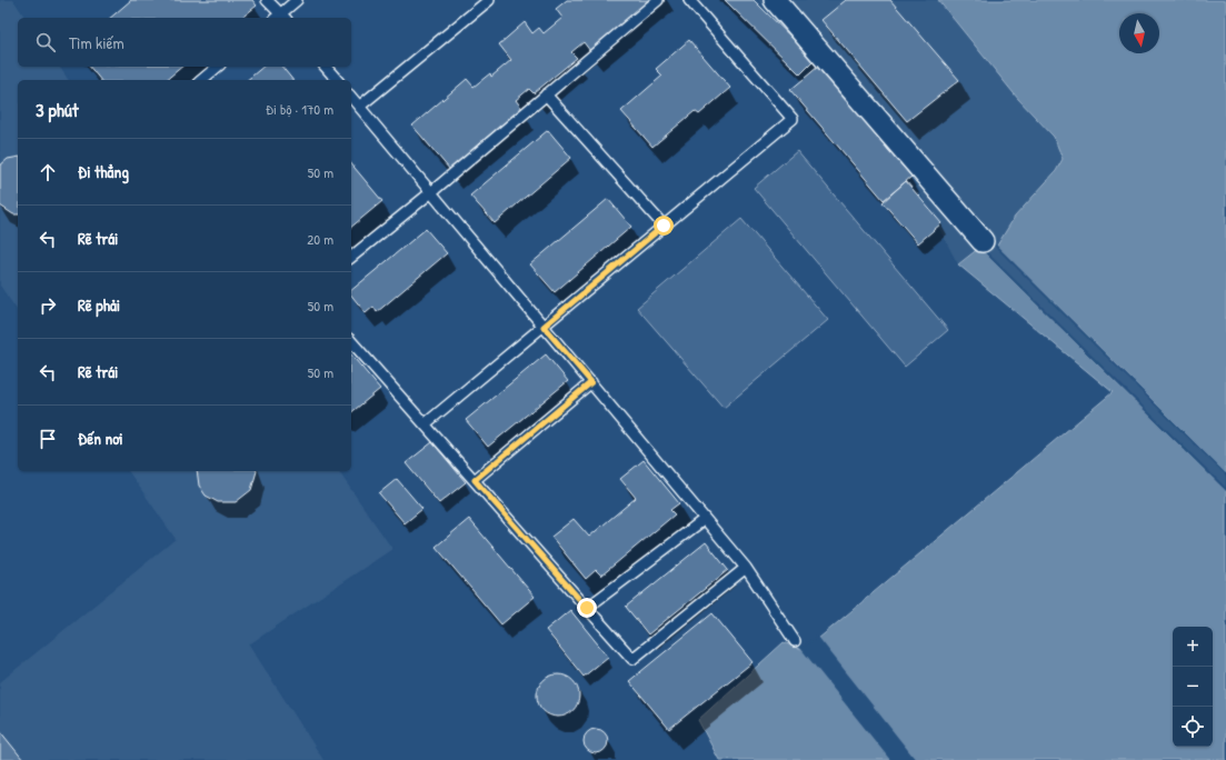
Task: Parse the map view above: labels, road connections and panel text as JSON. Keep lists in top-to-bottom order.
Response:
{
  "north": "bottom",
  "page": {
    "search": "Tìm kiếm",
    "heading": ["3 phút", "Đi bộ · 170 m"],
    "list": [
      ["Đi thẳng", "50 m"],
      ["Rẽ trái", "20 m"],
      ["Rẽ phải", "50 m"],
      ["Rẽ trái", "50 m"],
      "Đến nơi"
    ],
    "map_buttons": ["+", "−"]
  }
}
